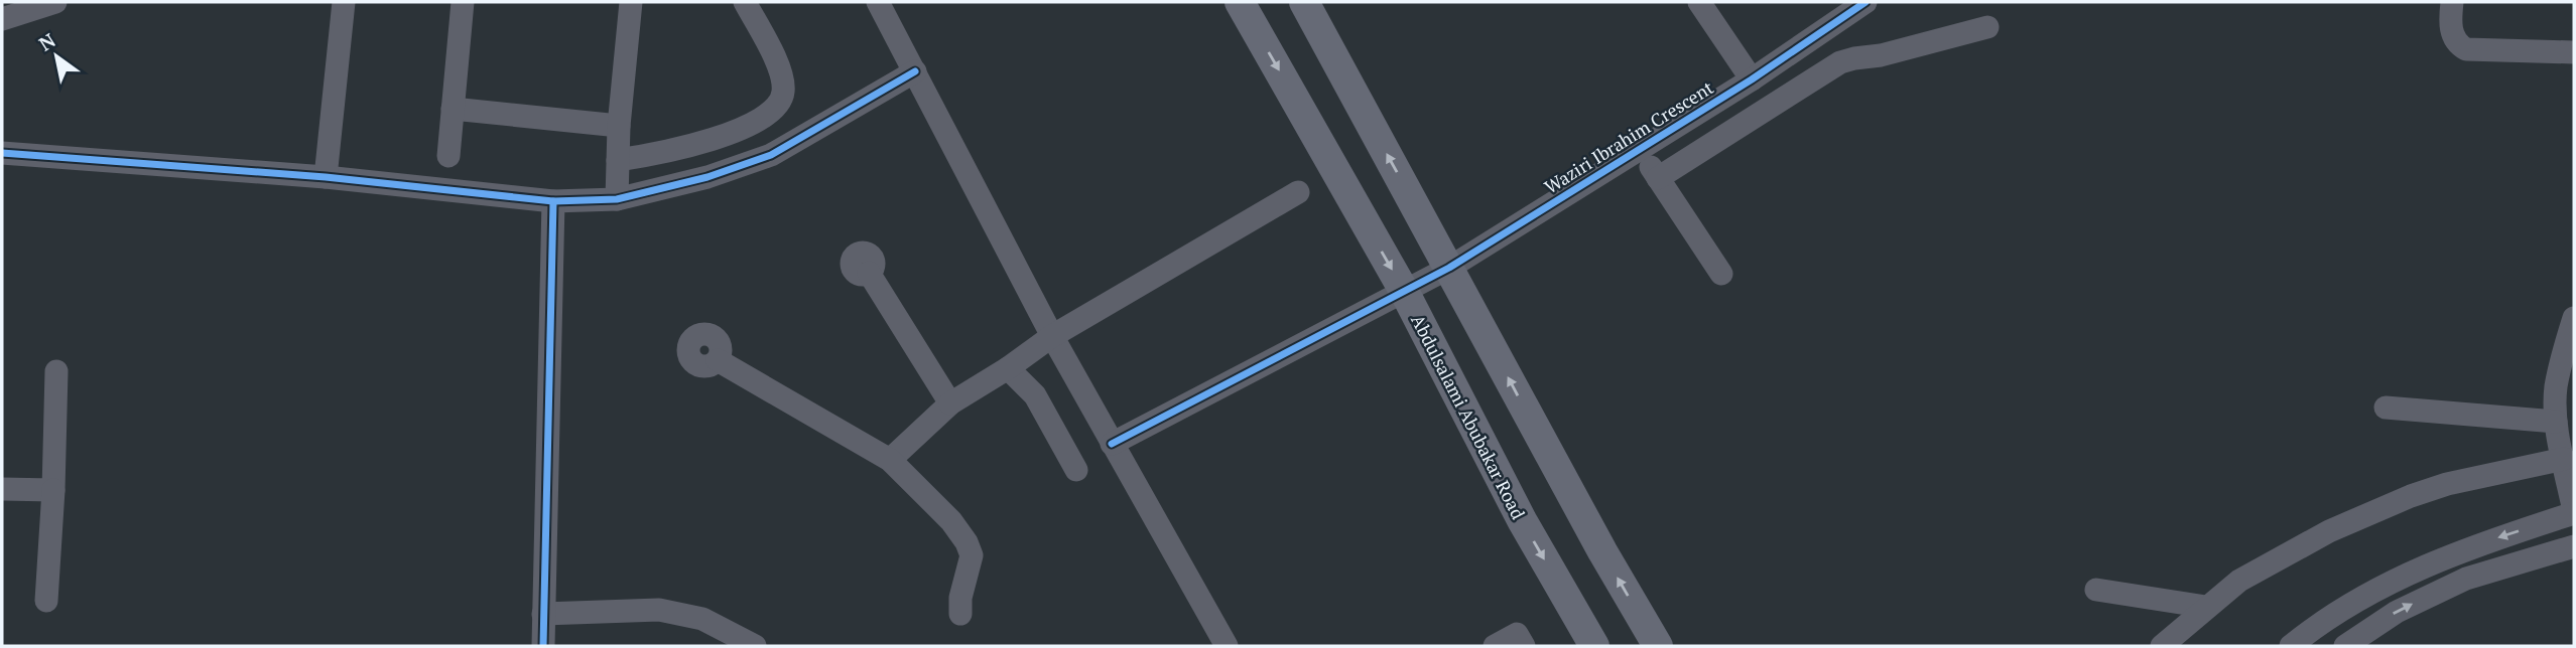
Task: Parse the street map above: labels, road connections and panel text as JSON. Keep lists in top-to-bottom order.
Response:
{
  "streets": {
    "main road": ["Abdulsalami Abubakar Road"],
    "street": ["Waziri Ibrahim Crescent"]
  },
  "crossings": [
    ["Waziri Ibrahim Crescent", "Abdulsalami Abubakar Road"]
  ],
  "north": "top left"
}
